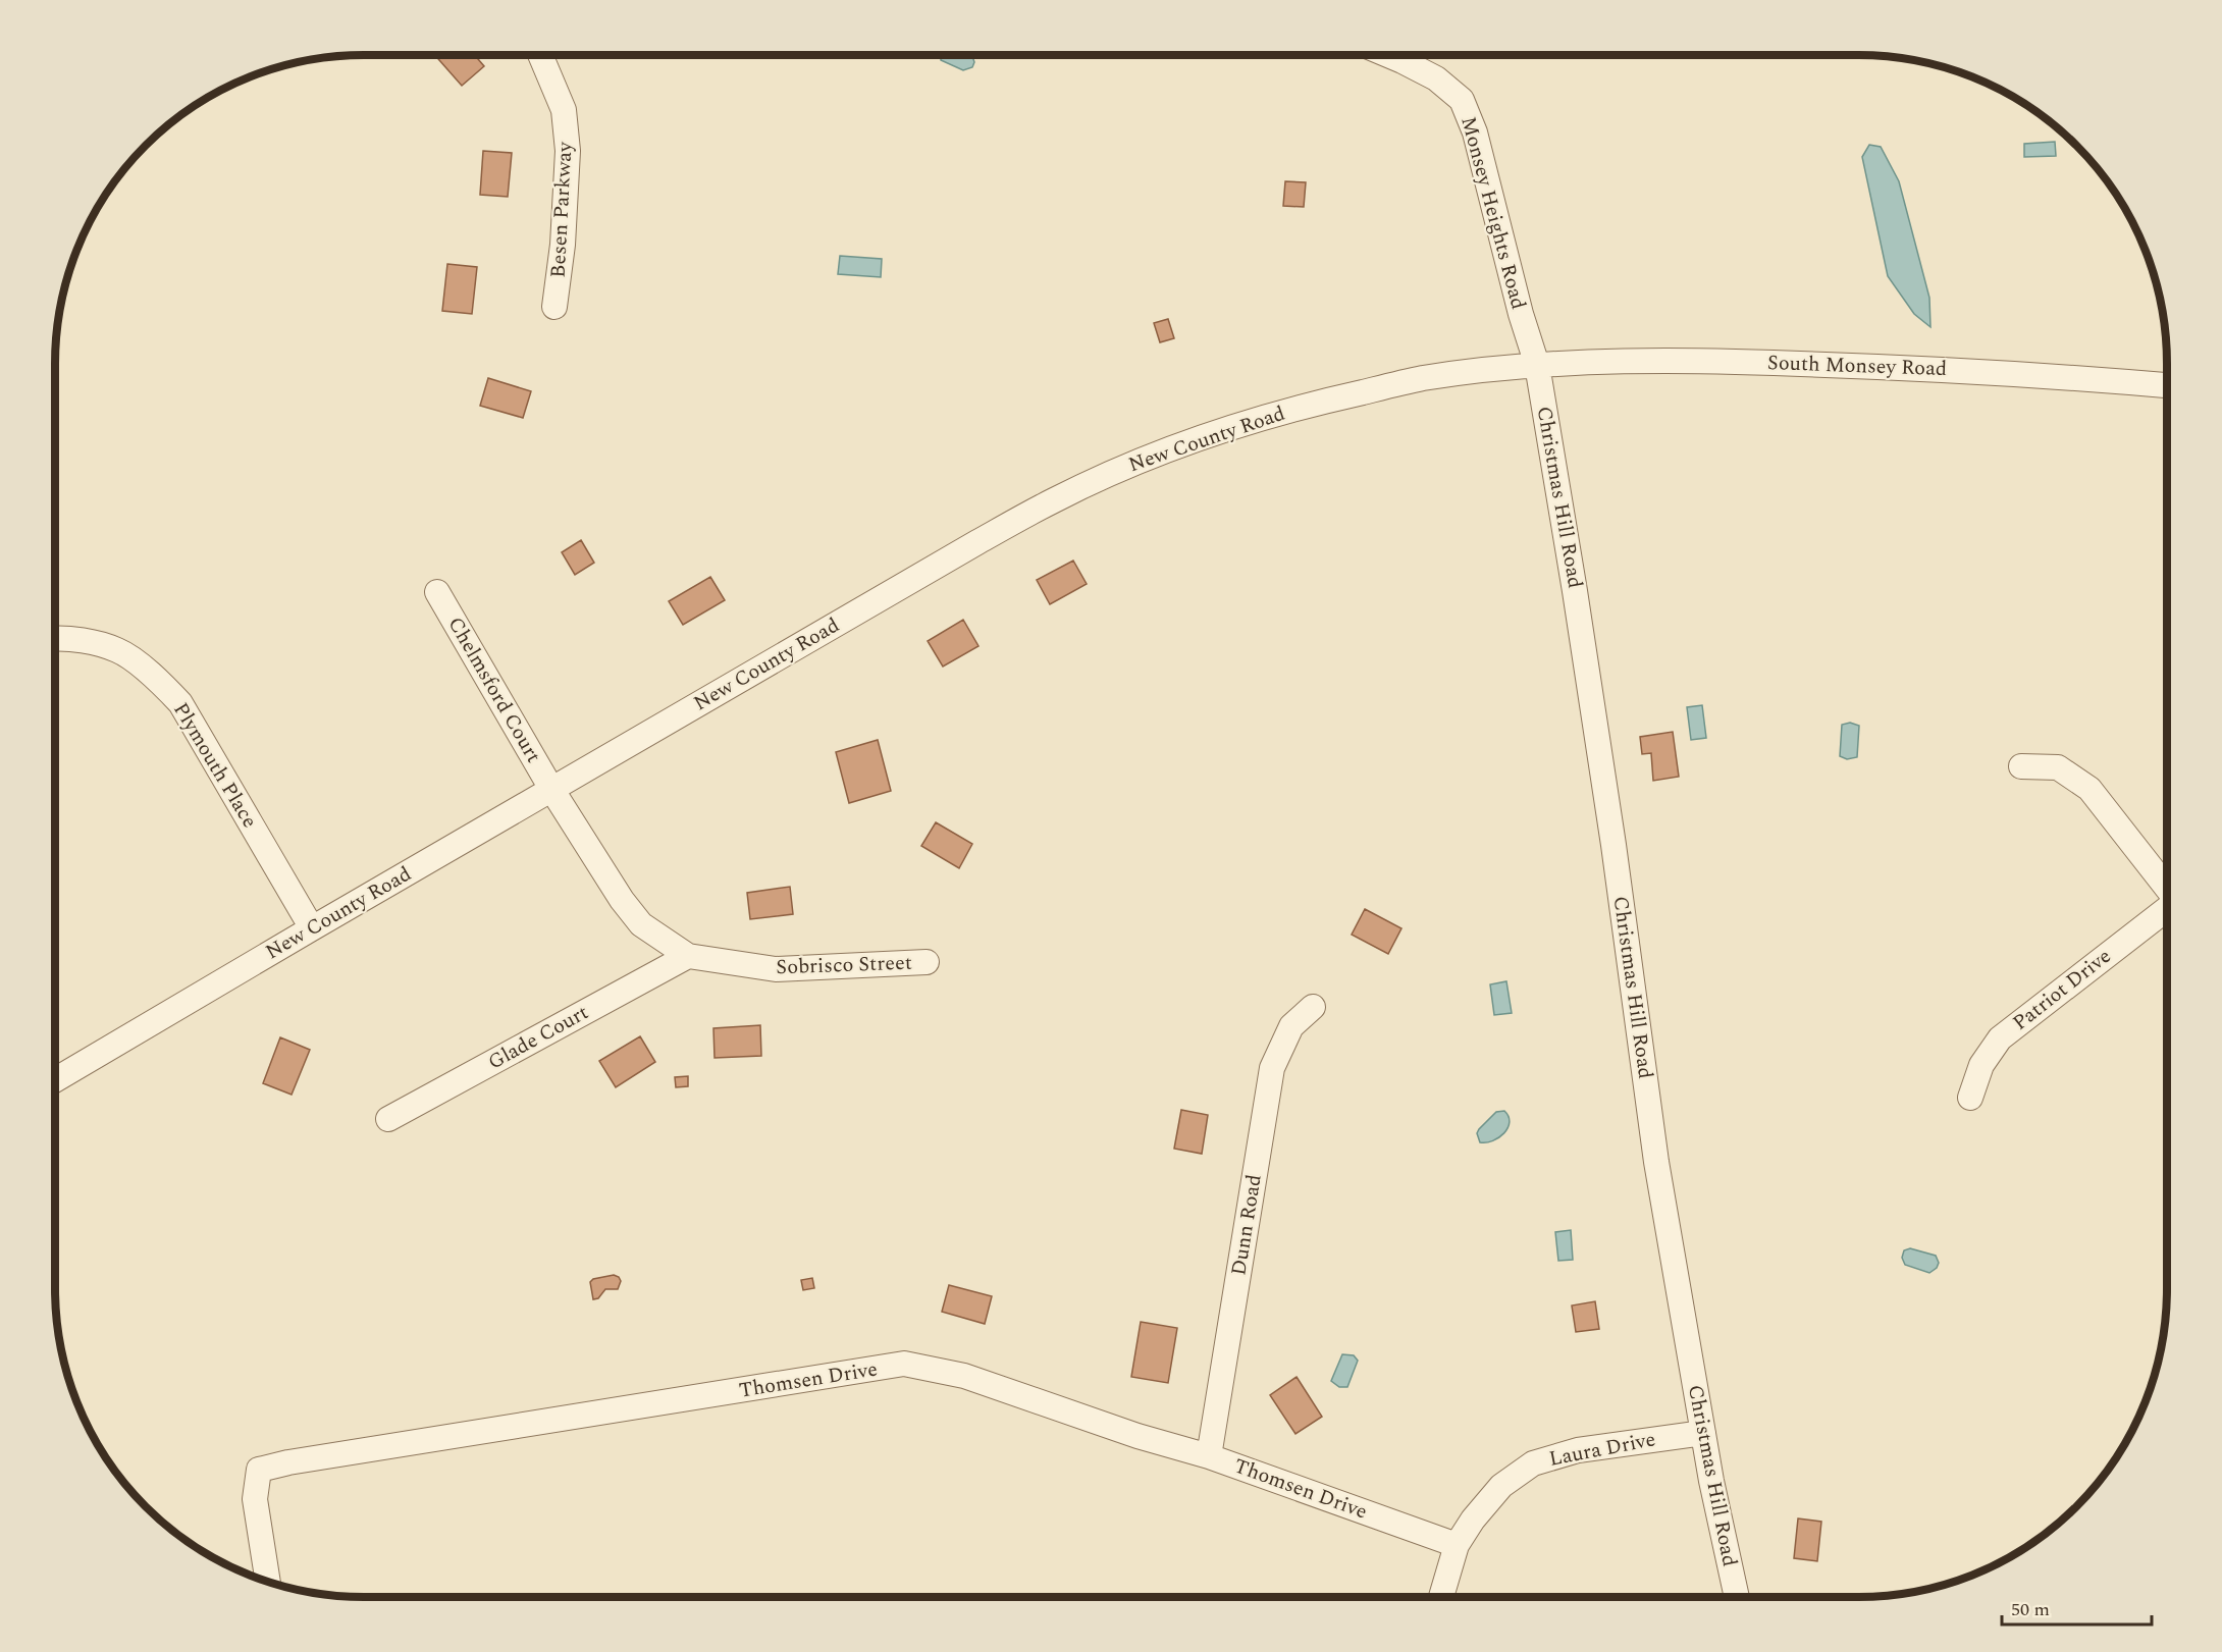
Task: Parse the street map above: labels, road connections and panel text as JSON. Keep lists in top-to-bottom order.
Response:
{
  "streets": {
    "street": [
      "Besen Parkway",
      "Monsey Heights Road",
      "South Monsey Road",
      "New County Road",
      "Christmas Hill Road",
      "Chelmsford Court",
      "Plymouth Place",
      "Sobrisco Street",
      "Patriot Drive",
      "Glade Court",
      "Dunn Road",
      "Thomsen Drive",
      "Laura Drive"
    ]
  },
  "crossings": [
    ["Monsey Heights Road", "South Monsey Road"],
    ["Monsey Heights Road", "New County Road"],
    ["Monsey Heights Road", "Christmas Hill Road"],
    ["South Monsey Road", "New County Road"],
    ["South Monsey Road", "Christmas Hill Road"],
    ["New County Road", "Christmas Hill Road"],
    ["New County Road", "Chelmsford Court"],
    ["New County Road", "Plymouth Place"],
    ["New County Road", "Sobrisco Street"],
    ["Christmas Hill Road", "Laura Drive"],
    ["Chelmsford Court", "Sobrisco Street"],
    ["Sobrisco Street", "Glade Court"],
    ["Dunn Road", "Thomsen Drive"],
    ["Thomsen Drive", "Laura Drive"]
  ],
  "scale_bar": "50 m"
}
